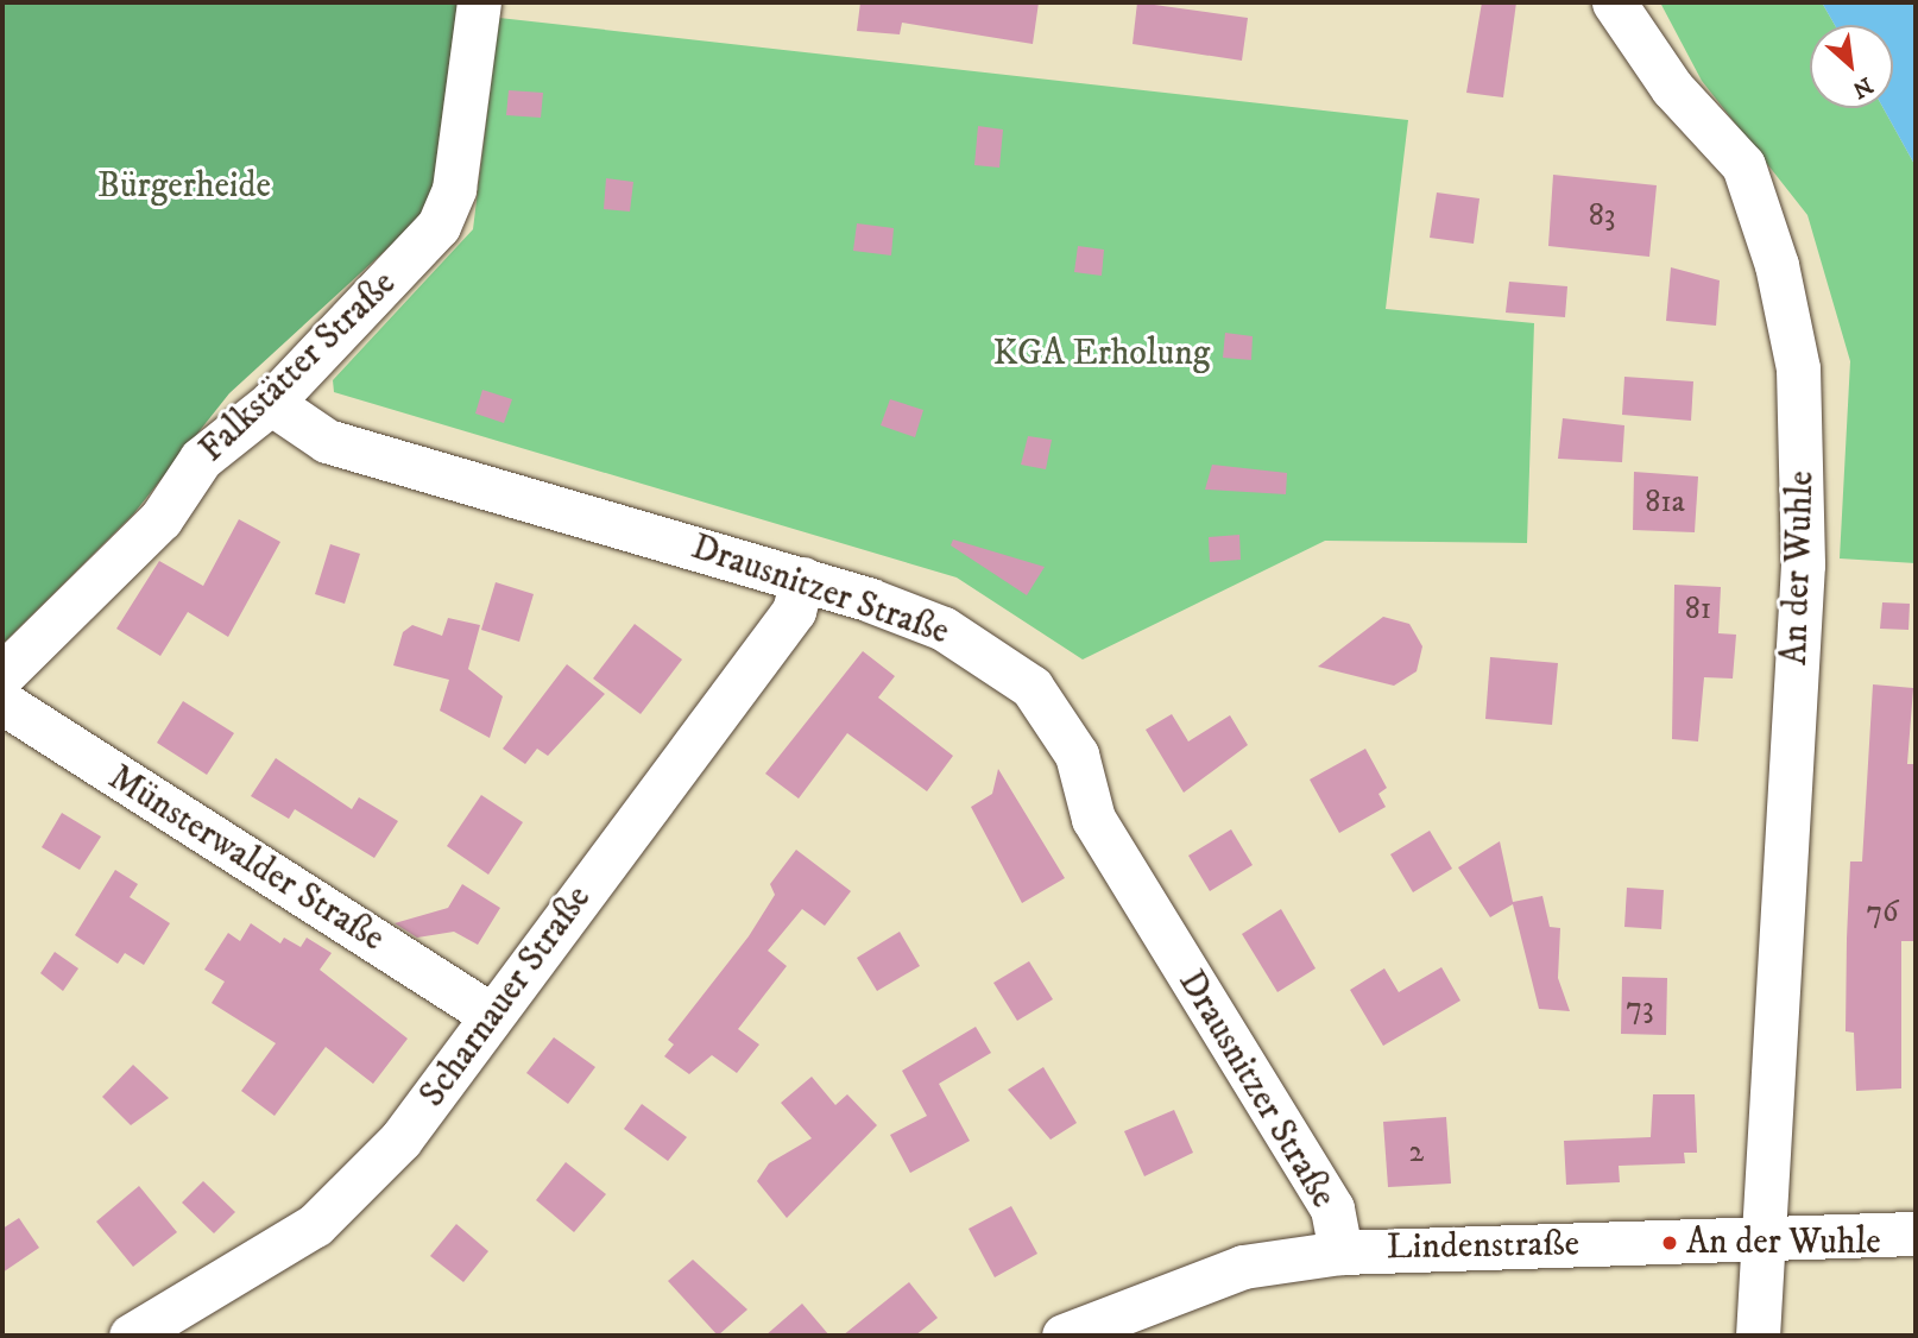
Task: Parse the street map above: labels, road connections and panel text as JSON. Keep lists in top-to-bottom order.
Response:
{
  "streets": {
    "street": [
      "Falkstätter Straße",
      "An der Wuhle",
      "Drausnitzer Straße",
      "Münsterwalder Straße",
      "Scharnauer Straße",
      "Lindenstraße"
    ]
  },
  "crossings": [
    ["Falkstätter Straße", "Drausnitzer Straße"],
    ["An der Wuhle", "Lindenstraße"],
    ["Drausnitzer Straße", "Scharnauer Straße"],
    ["Drausnitzer Straße", "Lindenstraße"],
    ["Münsterwalder Straße", "Scharnauer Straße"]
  ],
  "parks": ["Bürgerheide", "KGA Erholung"],
  "places": ["An der Wuhle"],
  "house_numbers": [
    "83",
    "81a",
    "81",
    "76",
    "73",
    "2"
  ],
  "north": "bottom right"
}
